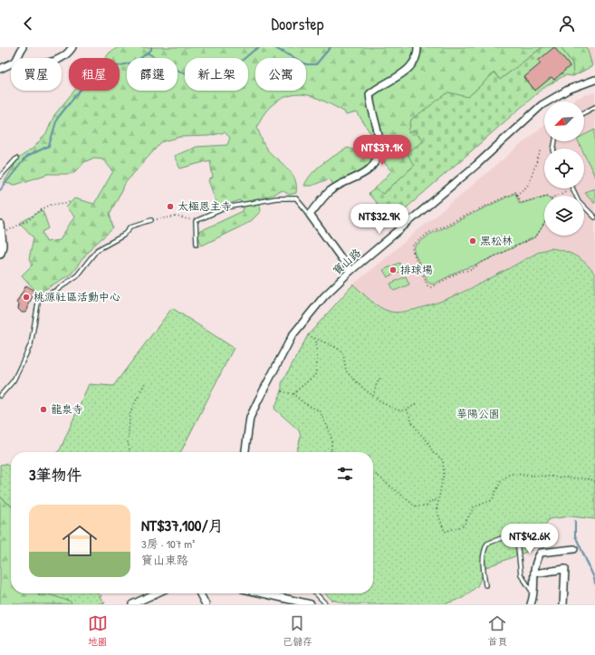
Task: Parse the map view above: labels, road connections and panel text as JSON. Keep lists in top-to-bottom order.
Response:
{
  "streets": {
    "street": ["寶山路"]
  },
  "parks": ["華陽公園"],
  "places": [
    "太極恩主寺",
    "黑松林",
    "排球場",
    "桃源社區活動中心",
    "龍泉寺"
  ],
  "north": "bottom left",
  "page": {
    "header": "Doorstep",
    "chip": [
      "買屋",
      "租屋",
      "篩選",
      "新上架",
      "公寓"
    ],
    "price": ["NT$37.1K", "NT$32.9K", "NT$42.6K"],
    "heading": "3筆物件",
    "list": [
      {
        "name": "NT$37,100/月",
        "note": "3房 · 107 m² · 寶山東路"
      }
    ],
    "tabs": ["地圖", "已儲存", "首頁"]
  }
}
